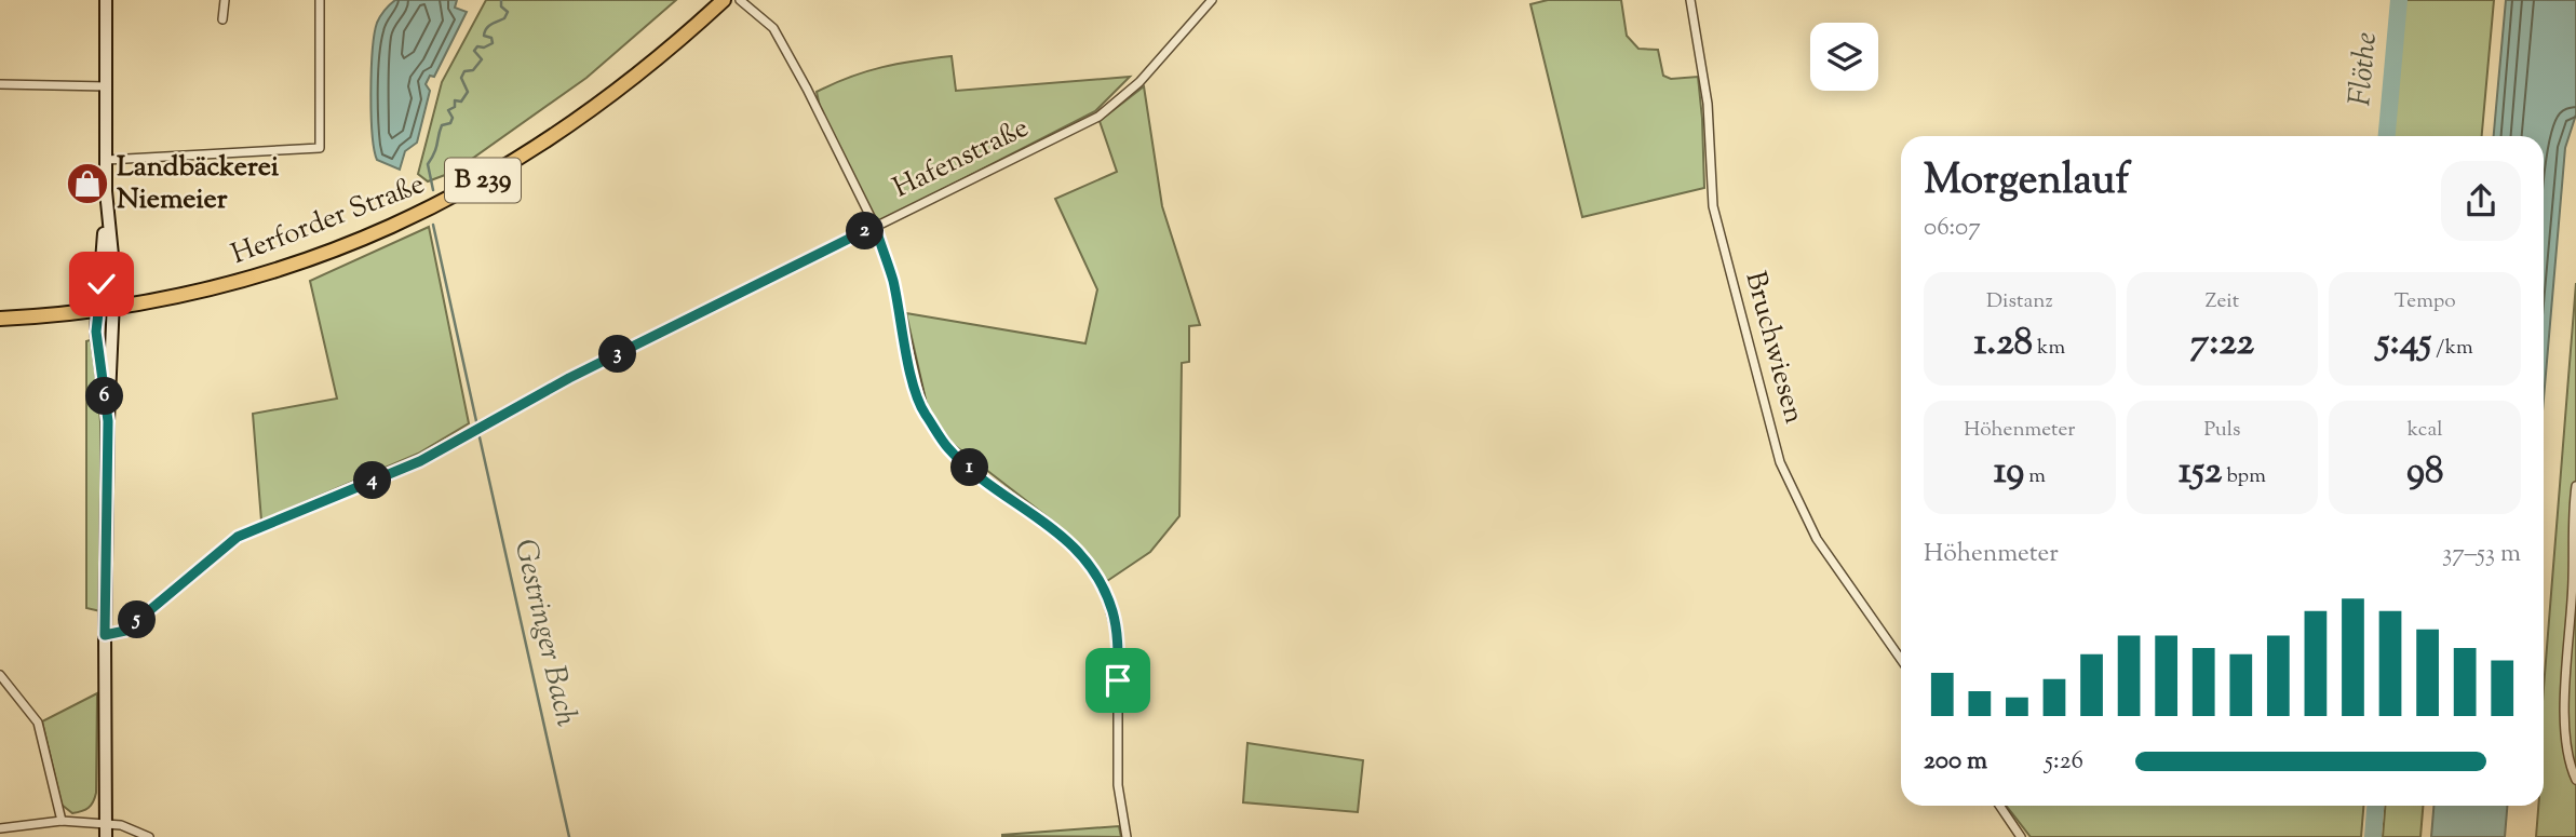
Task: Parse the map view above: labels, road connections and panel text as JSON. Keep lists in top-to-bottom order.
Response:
{
  "streets": {
    "main road": ["B 239", "Herforder Straße"],
    "street": ["Hafenstraße", "Bruchwiesen"]
  },
  "crossings": [
    ["B 239", "Herforder Straße"]
  ],
  "water": ["Flöthe", "Gestringer Bach"],
  "places": {
    "shop": ["Landbäckerei Niemeier"]
  },
  "page": {
    "heading": ["Morgenlauf", "06:07"],
    "pins": [
      "2",
      "3",
      "6",
      "1",
      "4",
      "5"
    ],
    "stats": [
      ["Distanz", "1.28 km"],
      ["Zeit", "7:22"],
      ["Tempo", "5:45 /km"],
      ["Höhenmeter", "19 m"],
      ["Puls", "152 bpm"],
      ["kcal", "98"]
    ],
    "chart": ["Höhenmeter", "37–53 m"],
    "list": [
      {
        "name": "200 m",
        "note": "5:26"
      }
    ]
  }
}
